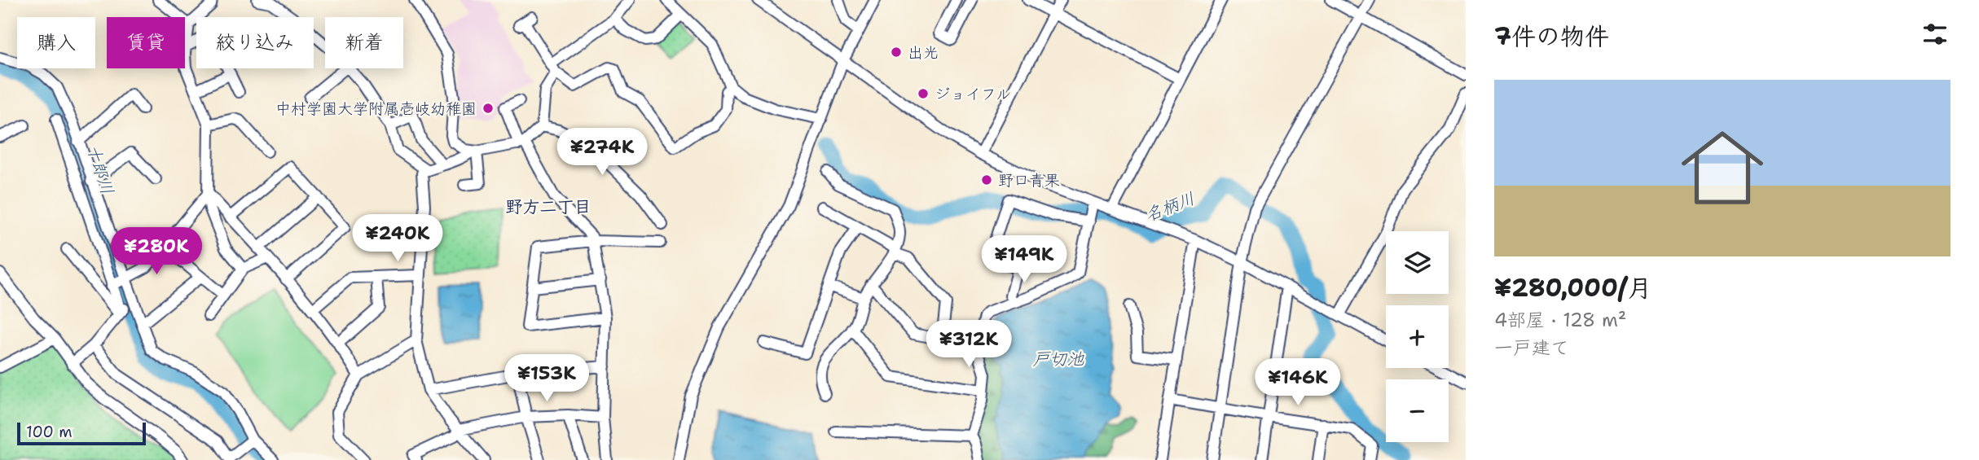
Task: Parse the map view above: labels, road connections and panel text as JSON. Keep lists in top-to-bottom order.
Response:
{
  "districts": ["野方二丁目"],
  "water": ["十郎川", "名柄川", "戸切池"],
  "places": [
    "出光",
    "ジョイフル",
    "中村学園大学附属壱岐幼稚園",
    "野口青果"
  ],
  "scale_bar": "100 m",
  "page": {
    "heading": "7件の物件",
    "chip": [
      "購入",
      "賃貸",
      "絞り込み",
      "新着"
    ],
    "list": [
      {
        "name": "¥280,000/月",
        "note": "4部屋 · 128 m² · 一戸建て"
      }
    ],
    "price": [
      "¥274K",
      "¥240K",
      "¥280K",
      "¥149K",
      "¥312K",
      "¥153K",
      "¥146K"
    ],
    "map_buttons": ["+", "−"],
    "scale": "100 m"
  }
}
